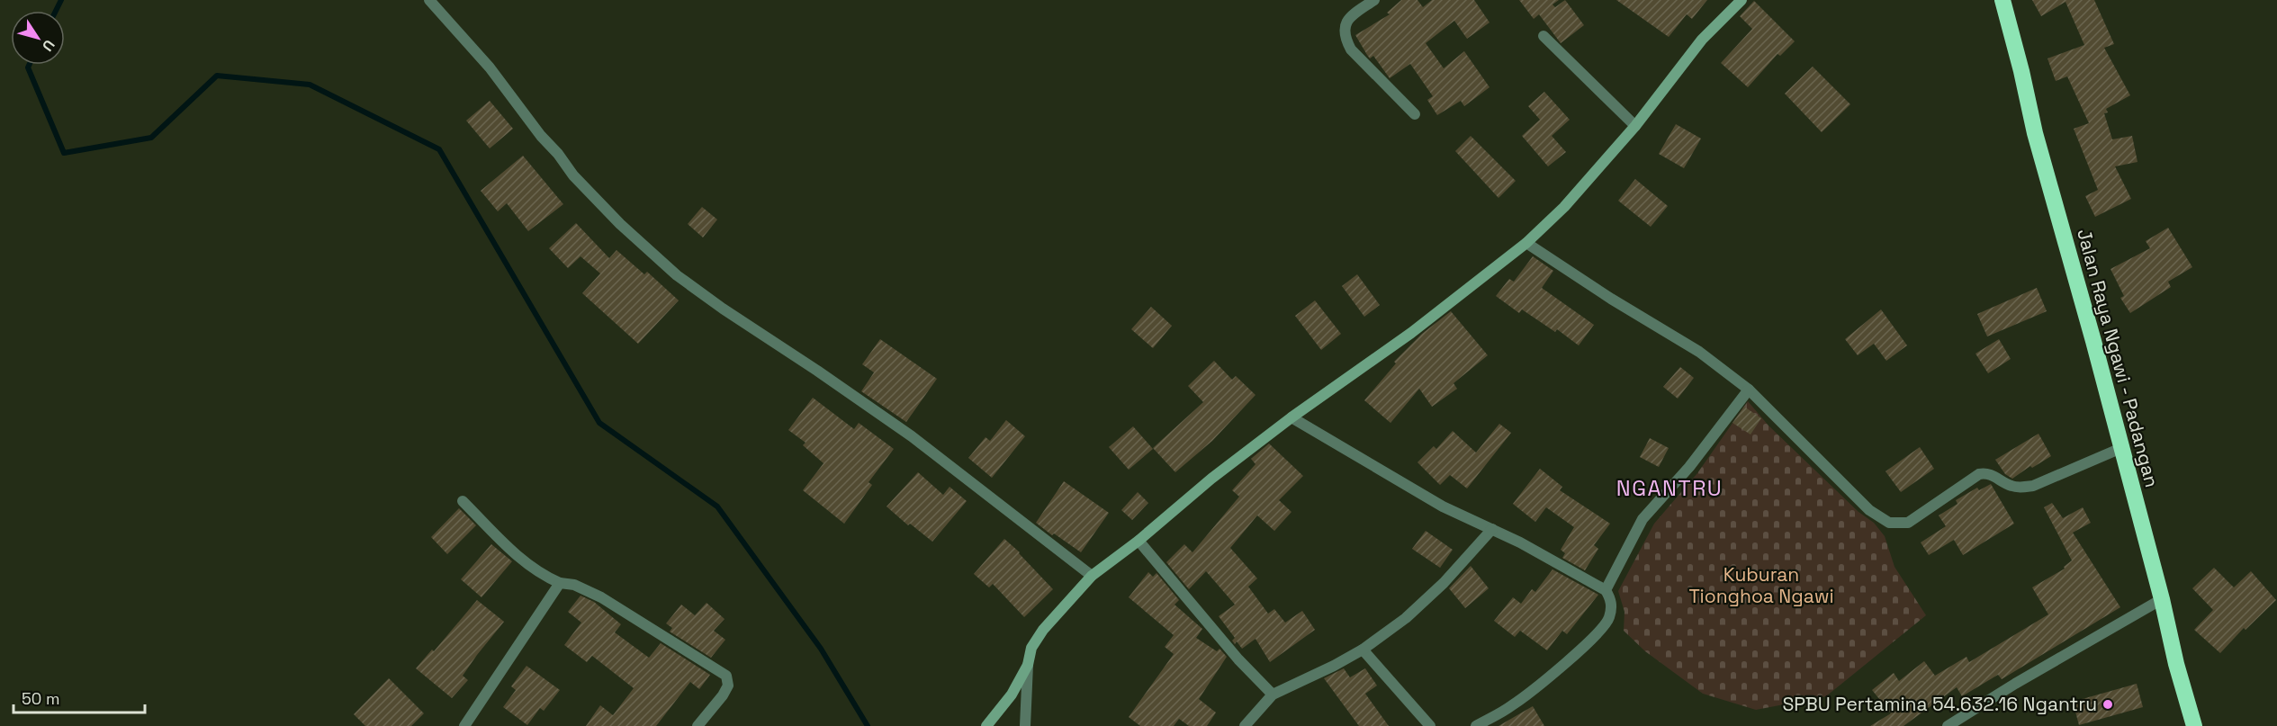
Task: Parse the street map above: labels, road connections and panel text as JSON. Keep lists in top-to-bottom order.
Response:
{
  "streets": {
    "highway": ["Jalan Raya Ngawi - Padangan"]
  },
  "districts": ["NGANTRU"],
  "parks": ["Kuburan Tionghoa Ngawi"],
  "places": ["SPBU Pertamina 54.632.16 Ngantru"],
  "scale_bar": "50 m",
  "north": "bottom right"
}
